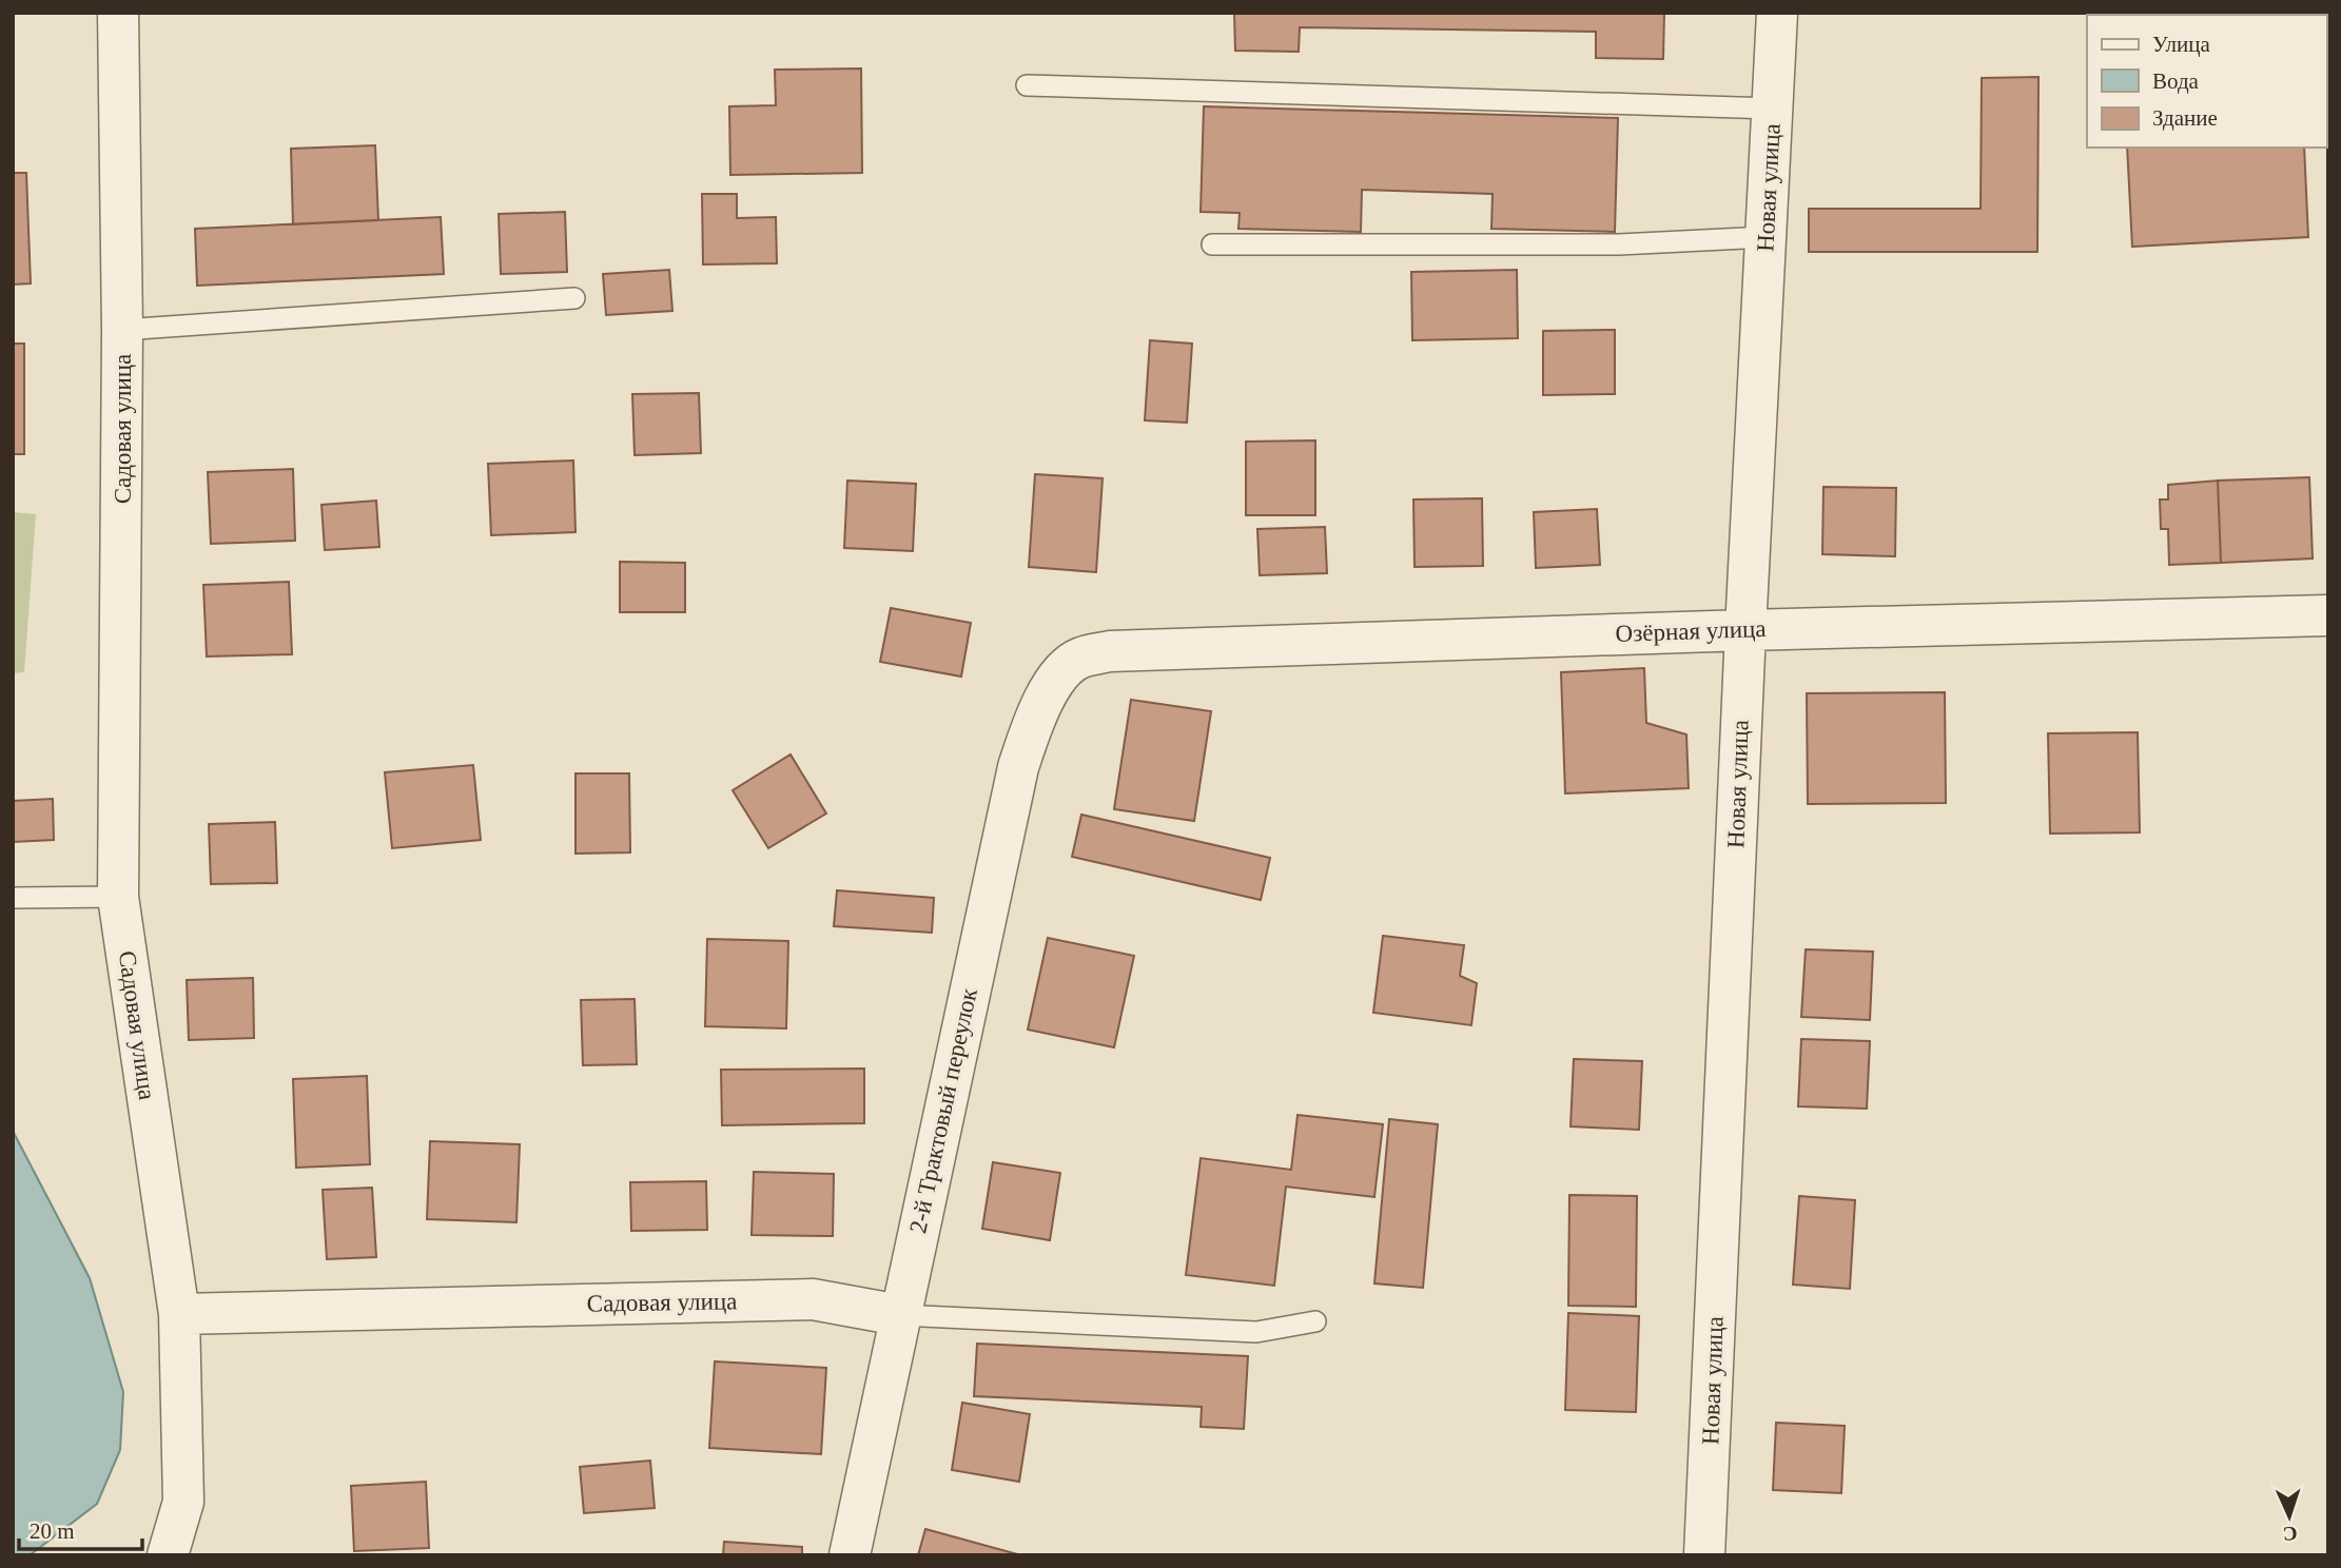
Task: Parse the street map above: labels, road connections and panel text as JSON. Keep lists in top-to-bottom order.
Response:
{
  "streets": {
    "street": [
      "Новая улица",
      "Садовая улица",
      "Озёрная улица",
      "2-й Трактовый переулок"
    ]
  },
  "crossings": [
    ["Новая улица", "Озёрная улица"],
    ["Садовая улица", "2-й Трактовый переулок"],
    ["Озёрная улица", "2-й Трактовый переулок"]
  ],
  "legend": ["Улица", "Вода", "Здание"],
  "scale_bar": "20 m",
  "north": "bottom"
}
